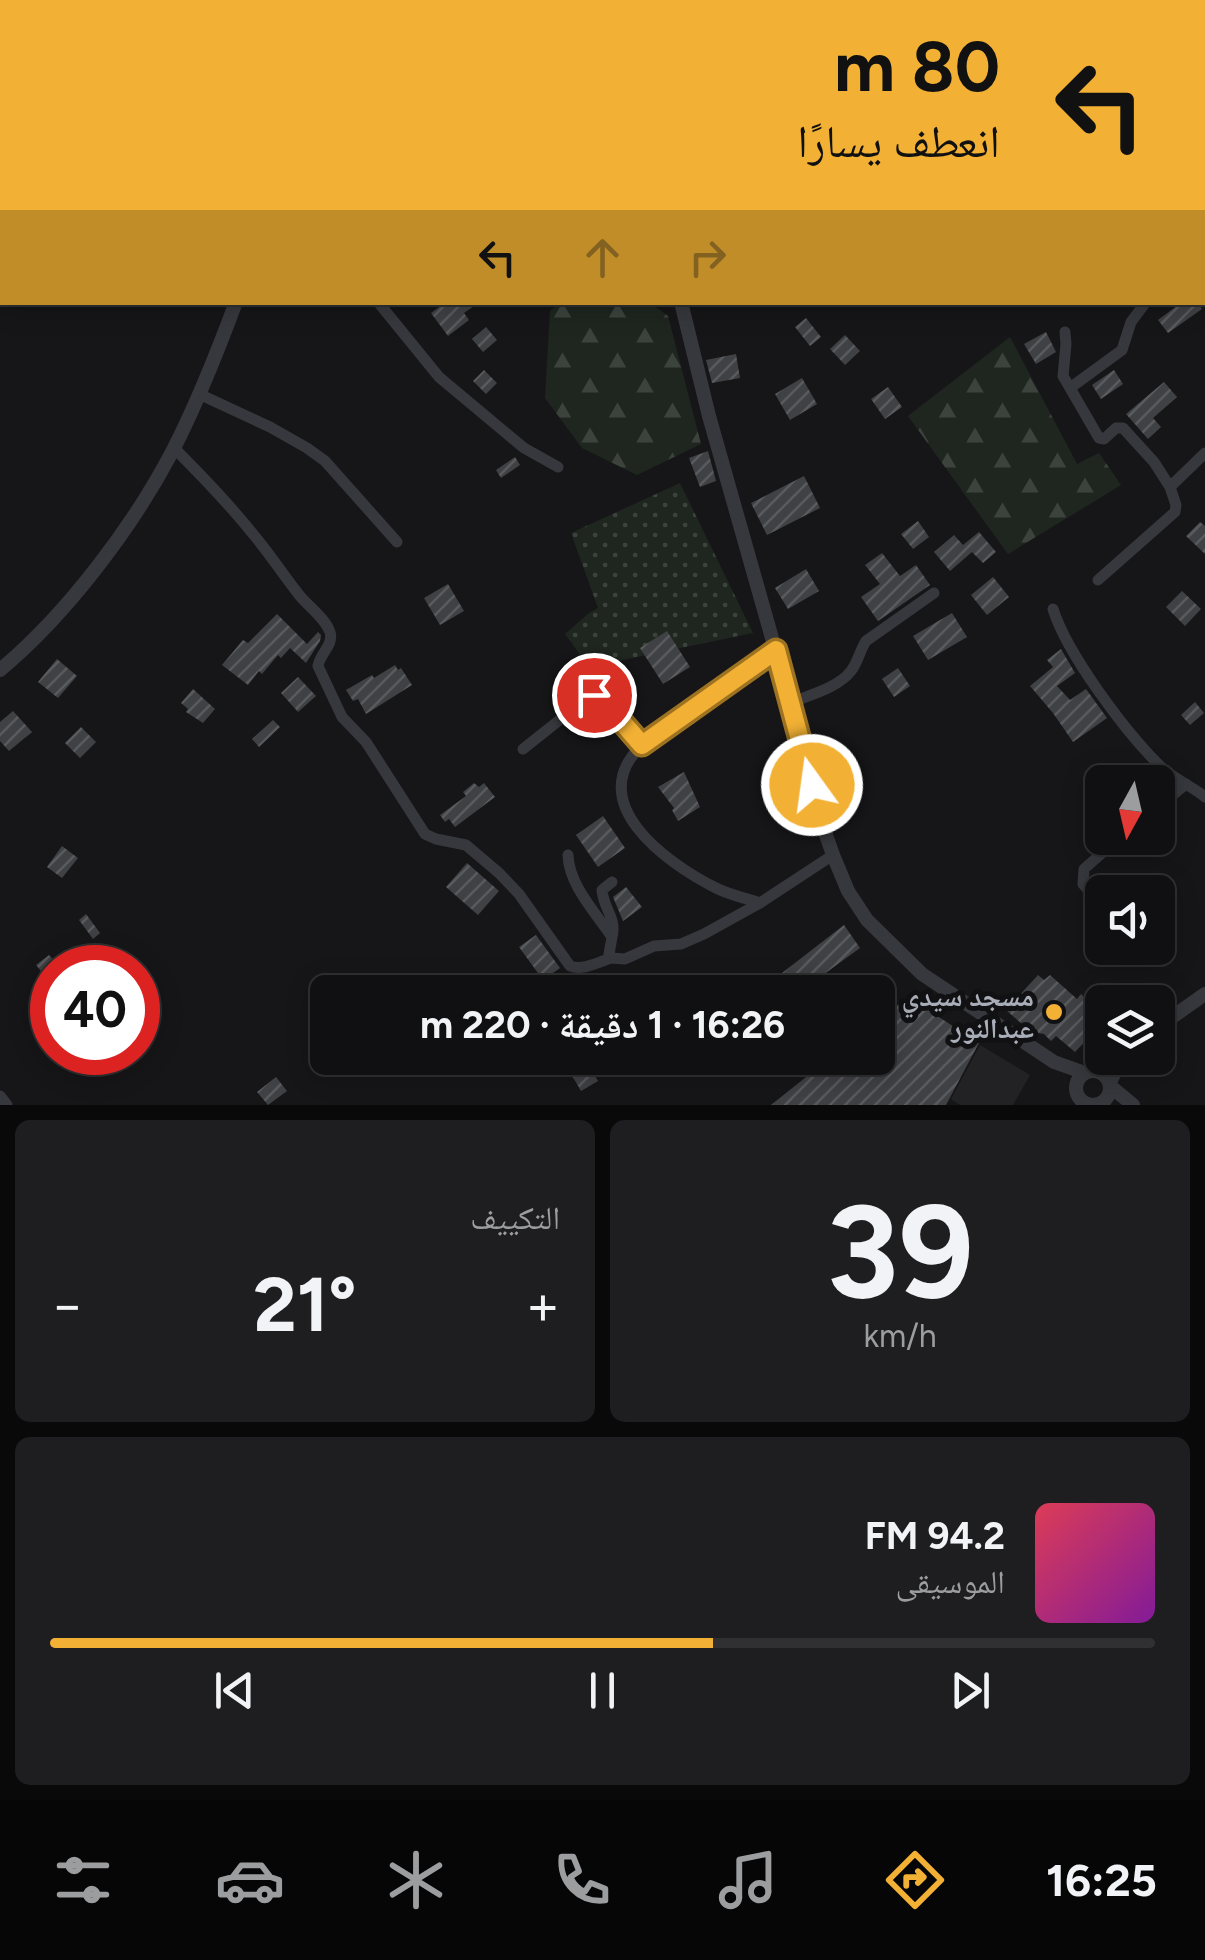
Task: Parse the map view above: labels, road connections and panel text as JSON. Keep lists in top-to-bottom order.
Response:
{
  "places": ["مسجد سيدي عبدالنور"],
  "north": "bottom",
  "page": {
    "turn": ["80 m", "انعطف يسارًا"],
    "limit": "40",
    "trip": "16:26 · 1 دقيقة · 220 m",
    "tile": [
      ["39", "km/h"],
      "التكييف"
    ],
    "heat": ["−", "21°", "+"],
    "song": ["94.2 FM", "الموسيقى"],
    "tabs": "16:25"
  }
}
